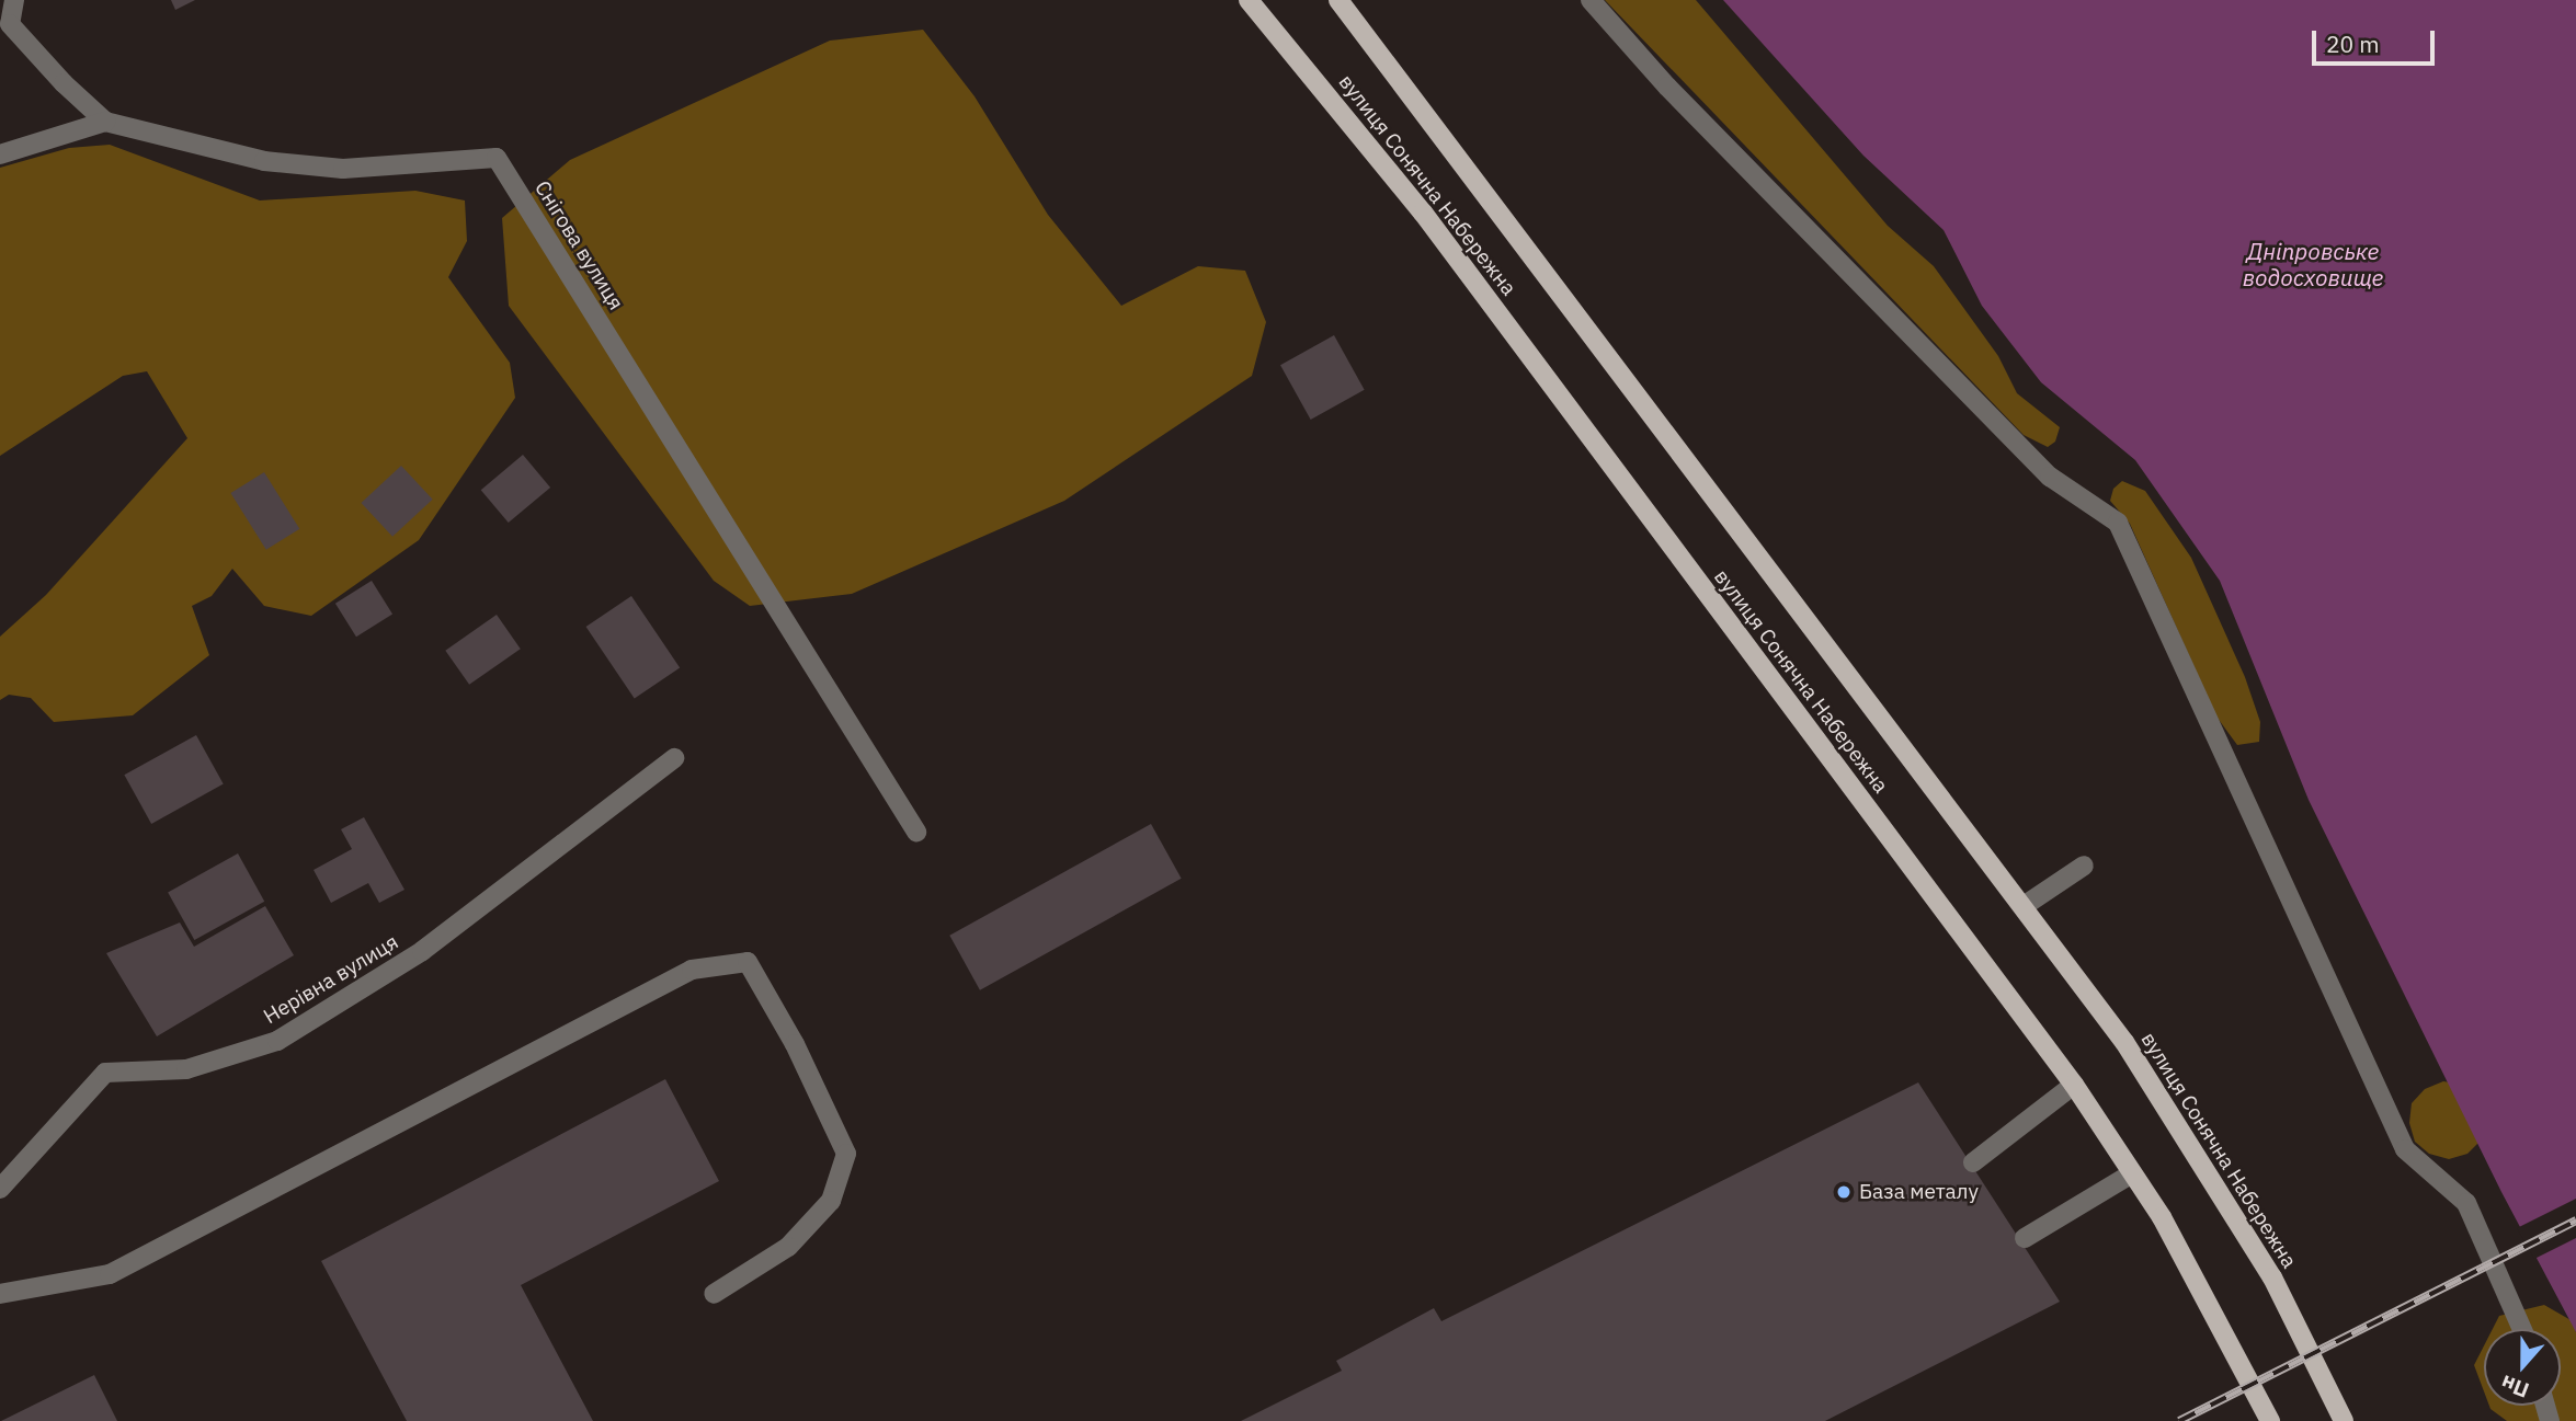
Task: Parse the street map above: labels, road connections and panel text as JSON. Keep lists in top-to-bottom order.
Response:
{
  "streets": {
    "main road": ["вулиця Сонячна Набережна"],
    "street": ["Снігова вулиця", "Нерівна вулиця"]
  },
  "water": ["Дніпровське водосховище"],
  "places": ["База металу"],
  "scale_bar": "20 m",
  "north": "bottom"
}
